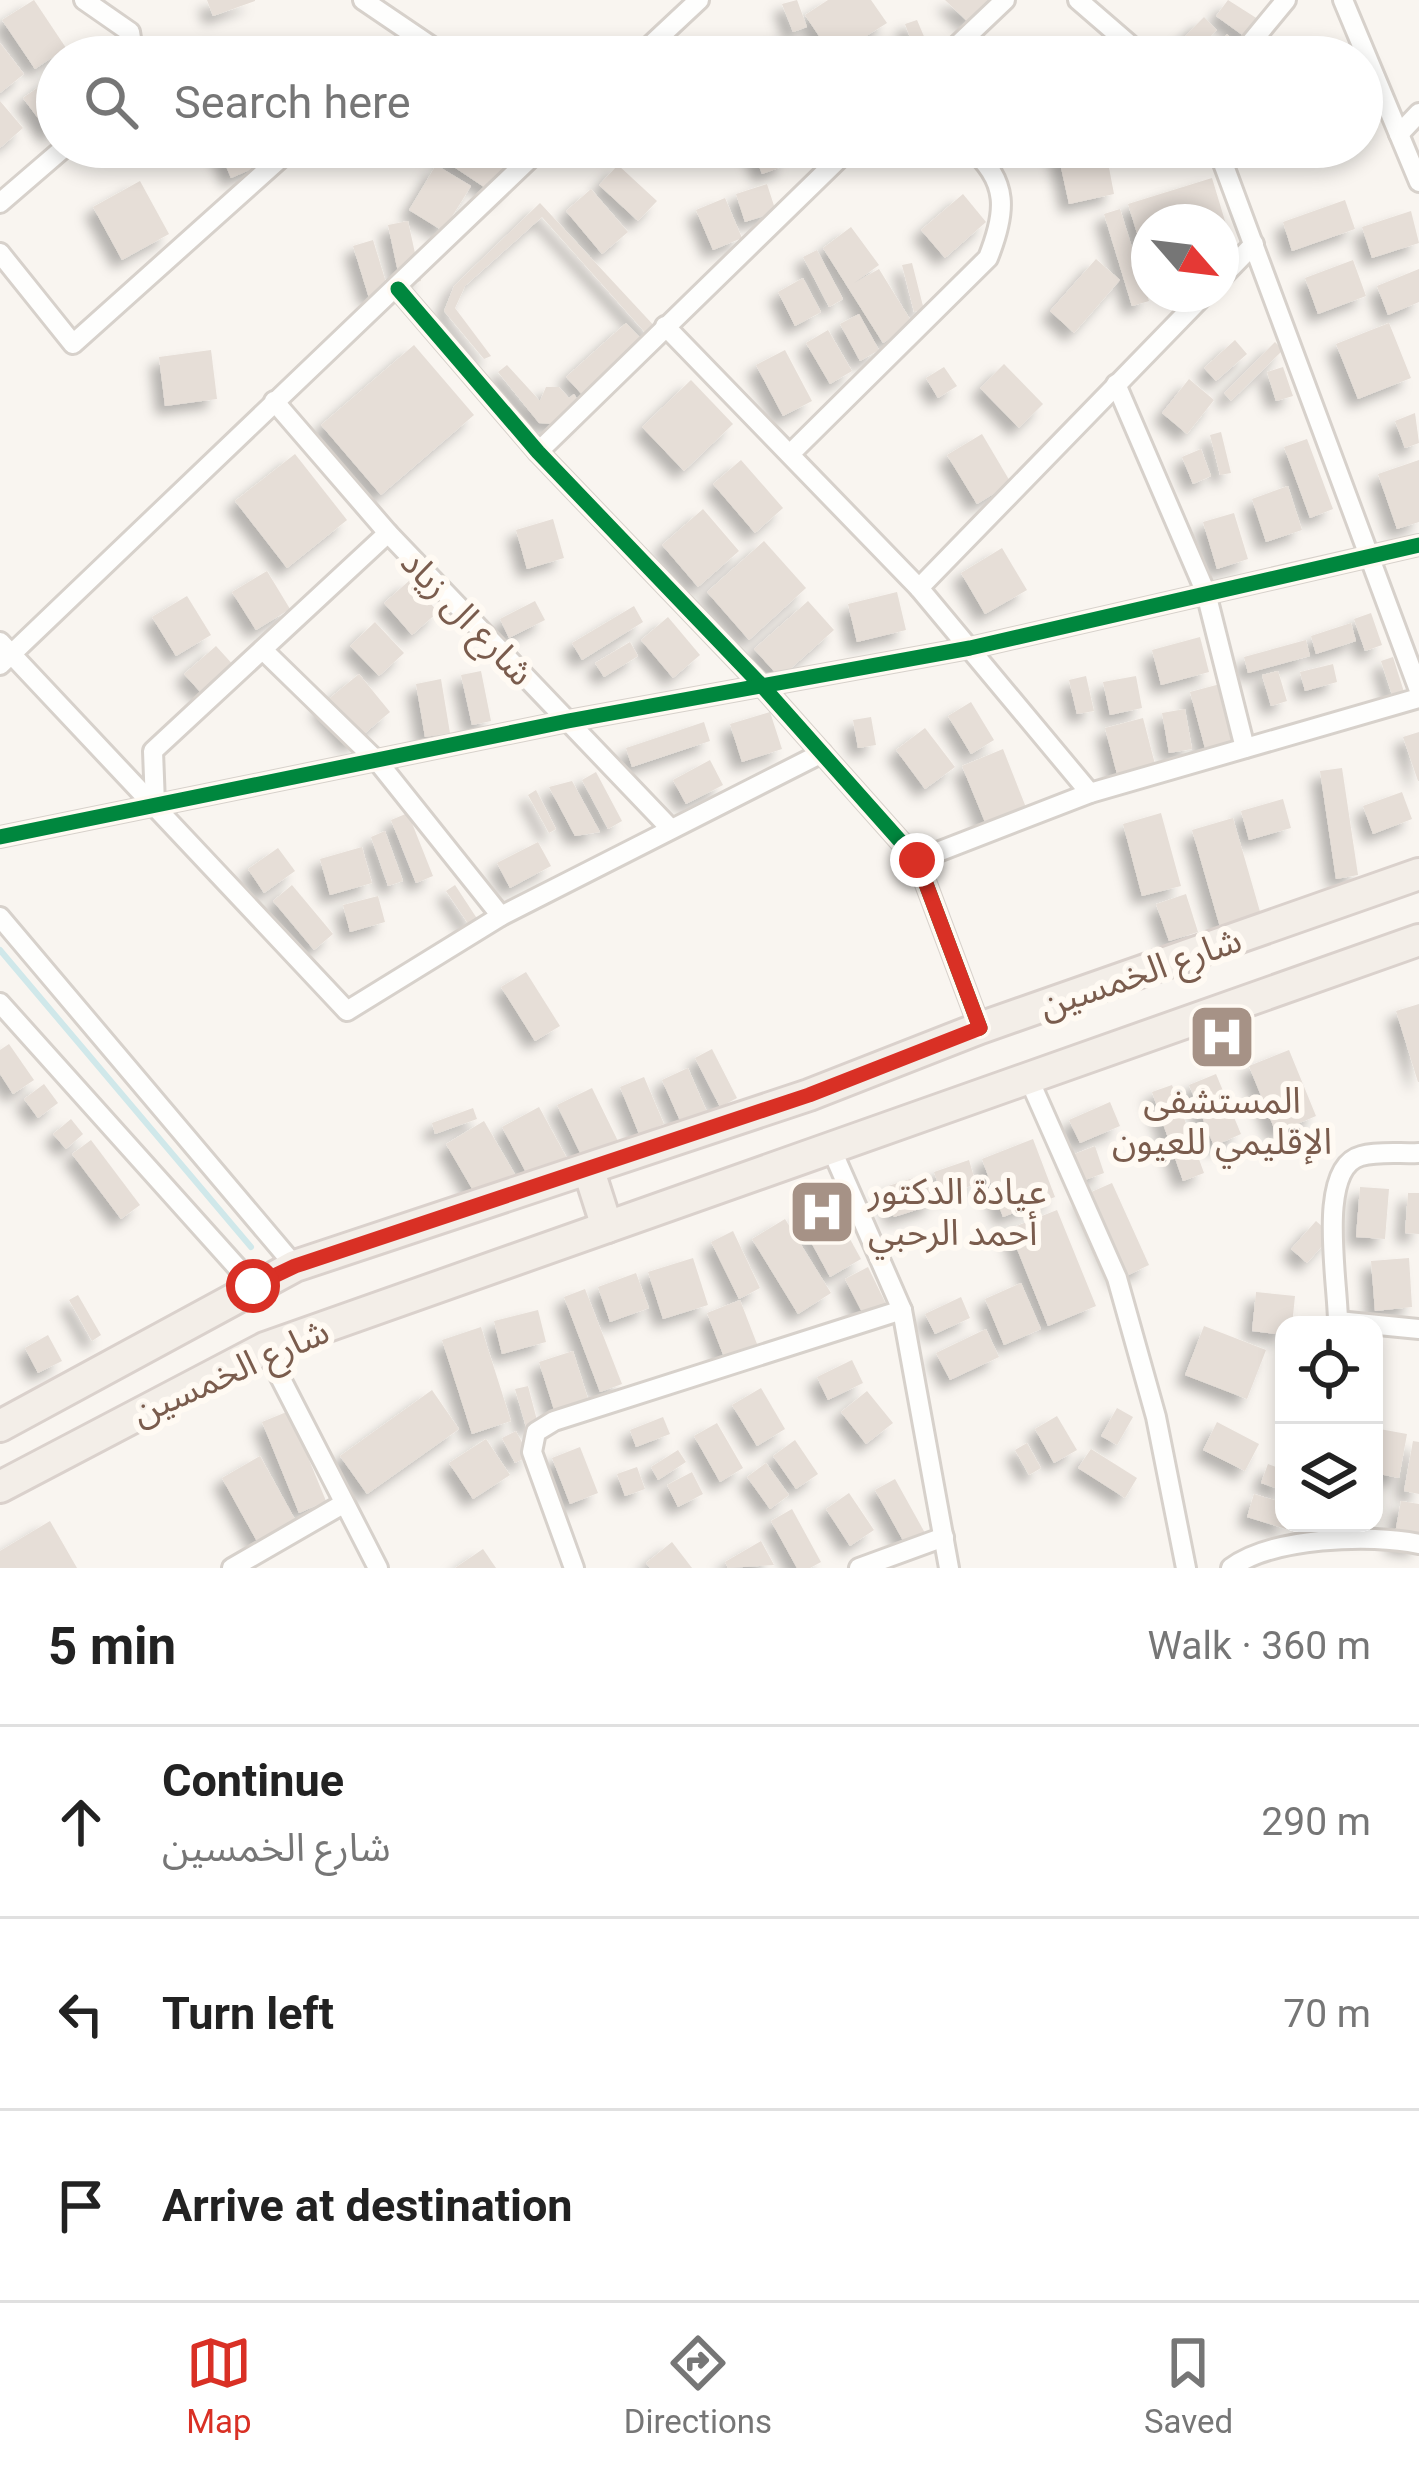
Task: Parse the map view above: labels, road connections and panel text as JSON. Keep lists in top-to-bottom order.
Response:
{
  "streets": {
    "main road": ["شارع الخمسين"],
    "street": ["شارع ال زياد"]
  },
  "places": {
    "hospital": ["المستشفى الإقليمي للعيون", "عيادة الدكتور أحمد الرحبي"]
  },
  "north": "bottom right",
  "page": {
    "search": "Search here",
    "heading": ["5 min", "Walk · 360 m"],
    "list": [
      ["Continue", "شارع الخمسين", "290 m"],
      ["Turn left", "70 m"],
      "Arrive at destination"
    ],
    "nav": ["Map", "Directions", "Saved"]
  }
}
